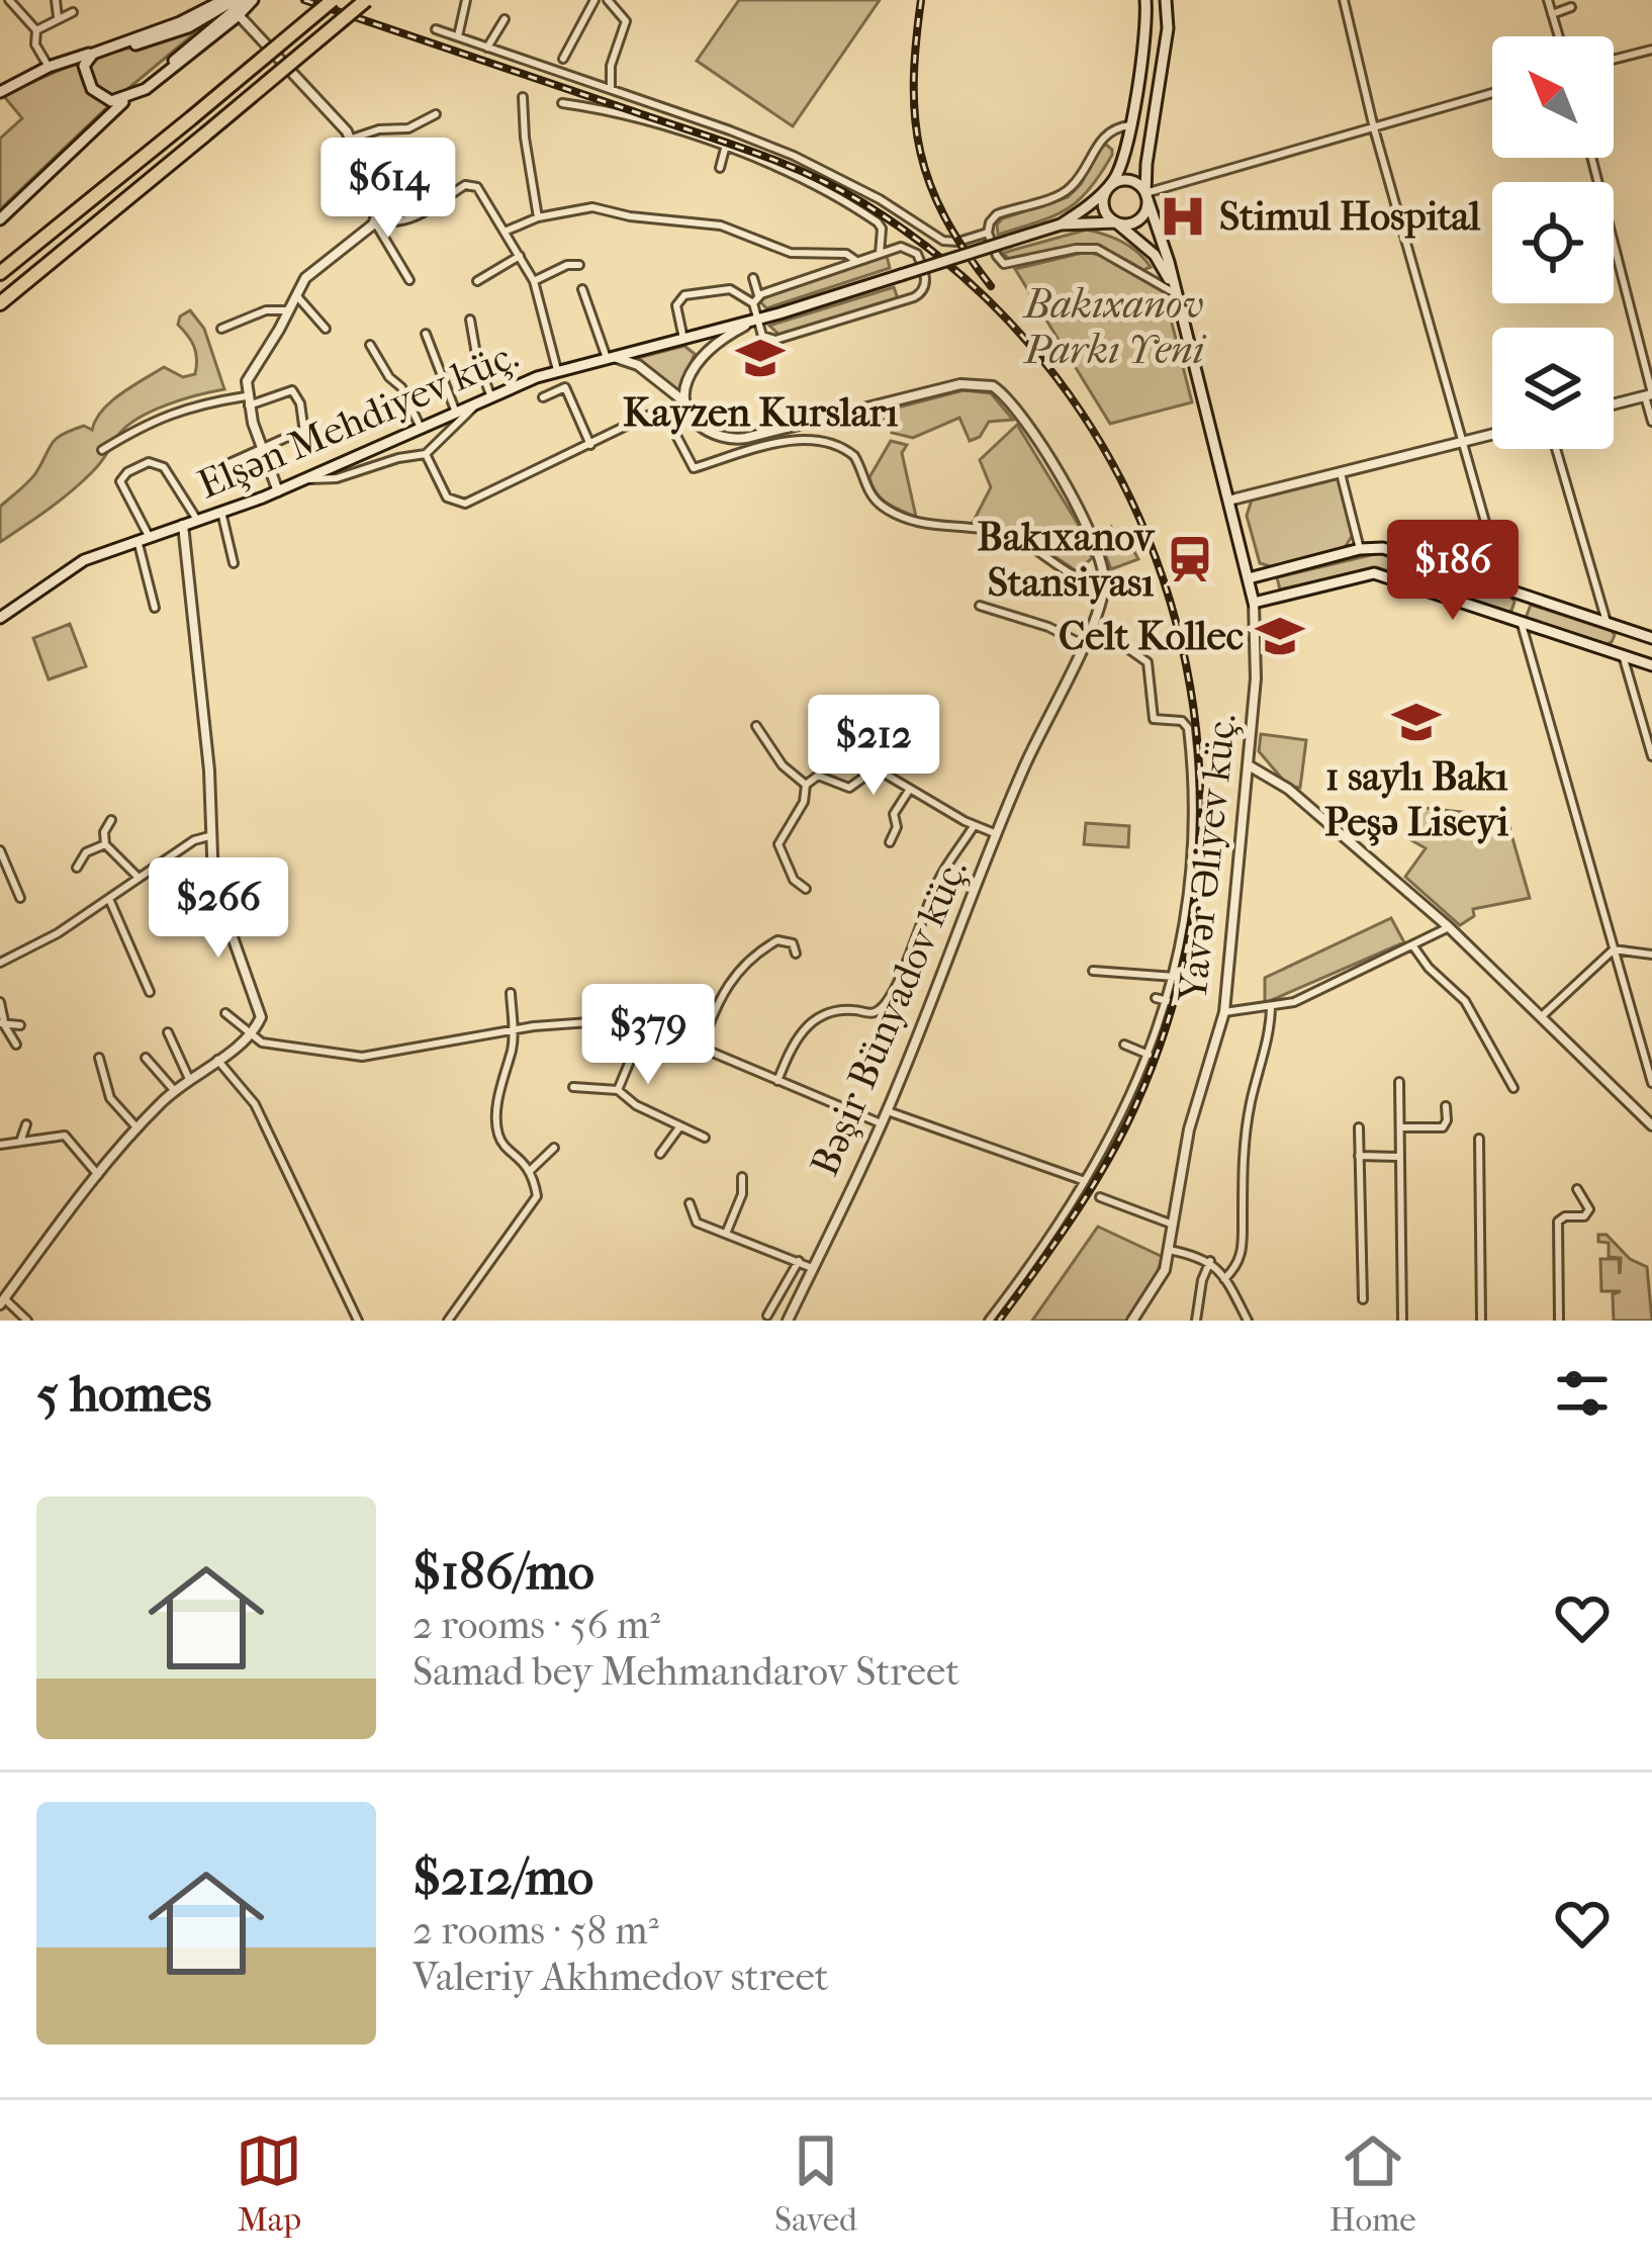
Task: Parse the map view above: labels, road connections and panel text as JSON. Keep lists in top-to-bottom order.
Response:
{
  "streets": {
    "main road": ["Elşən Mehdiyev küç."],
    "street": ["Yavər Əliyev küç.", "Bəşir Bünyadov küç."]
  },
  "parks": ["Bakıxanov Parkı Yeni"],
  "places": {
    "hospital": ["Stimul Hospital"],
    "school or university": ["Kayzen Kursları", "Celt Kollec", "1 saylı Bakı Peşə Liseyi"],
    "station": ["Bakıxanov Stansiyası"]
  },
  "north": "top left",
  "page": {
    "price": [
      "$614",
      "$186",
      "$212",
      "$266",
      "$379"
    ],
    "heading": "5 homes",
    "list": [
      {
        "name": "$186/mo",
        "note": "2 rooms · 56 m² · Samad bey Mehmandarov Street"
      },
      {
        "name": "$212/mo",
        "note": "2 rooms · 58 m² · Valeriy Akhmedov street"
      }
    ],
    "tabs": ["Map", "Saved", "Home"]
  }
}
